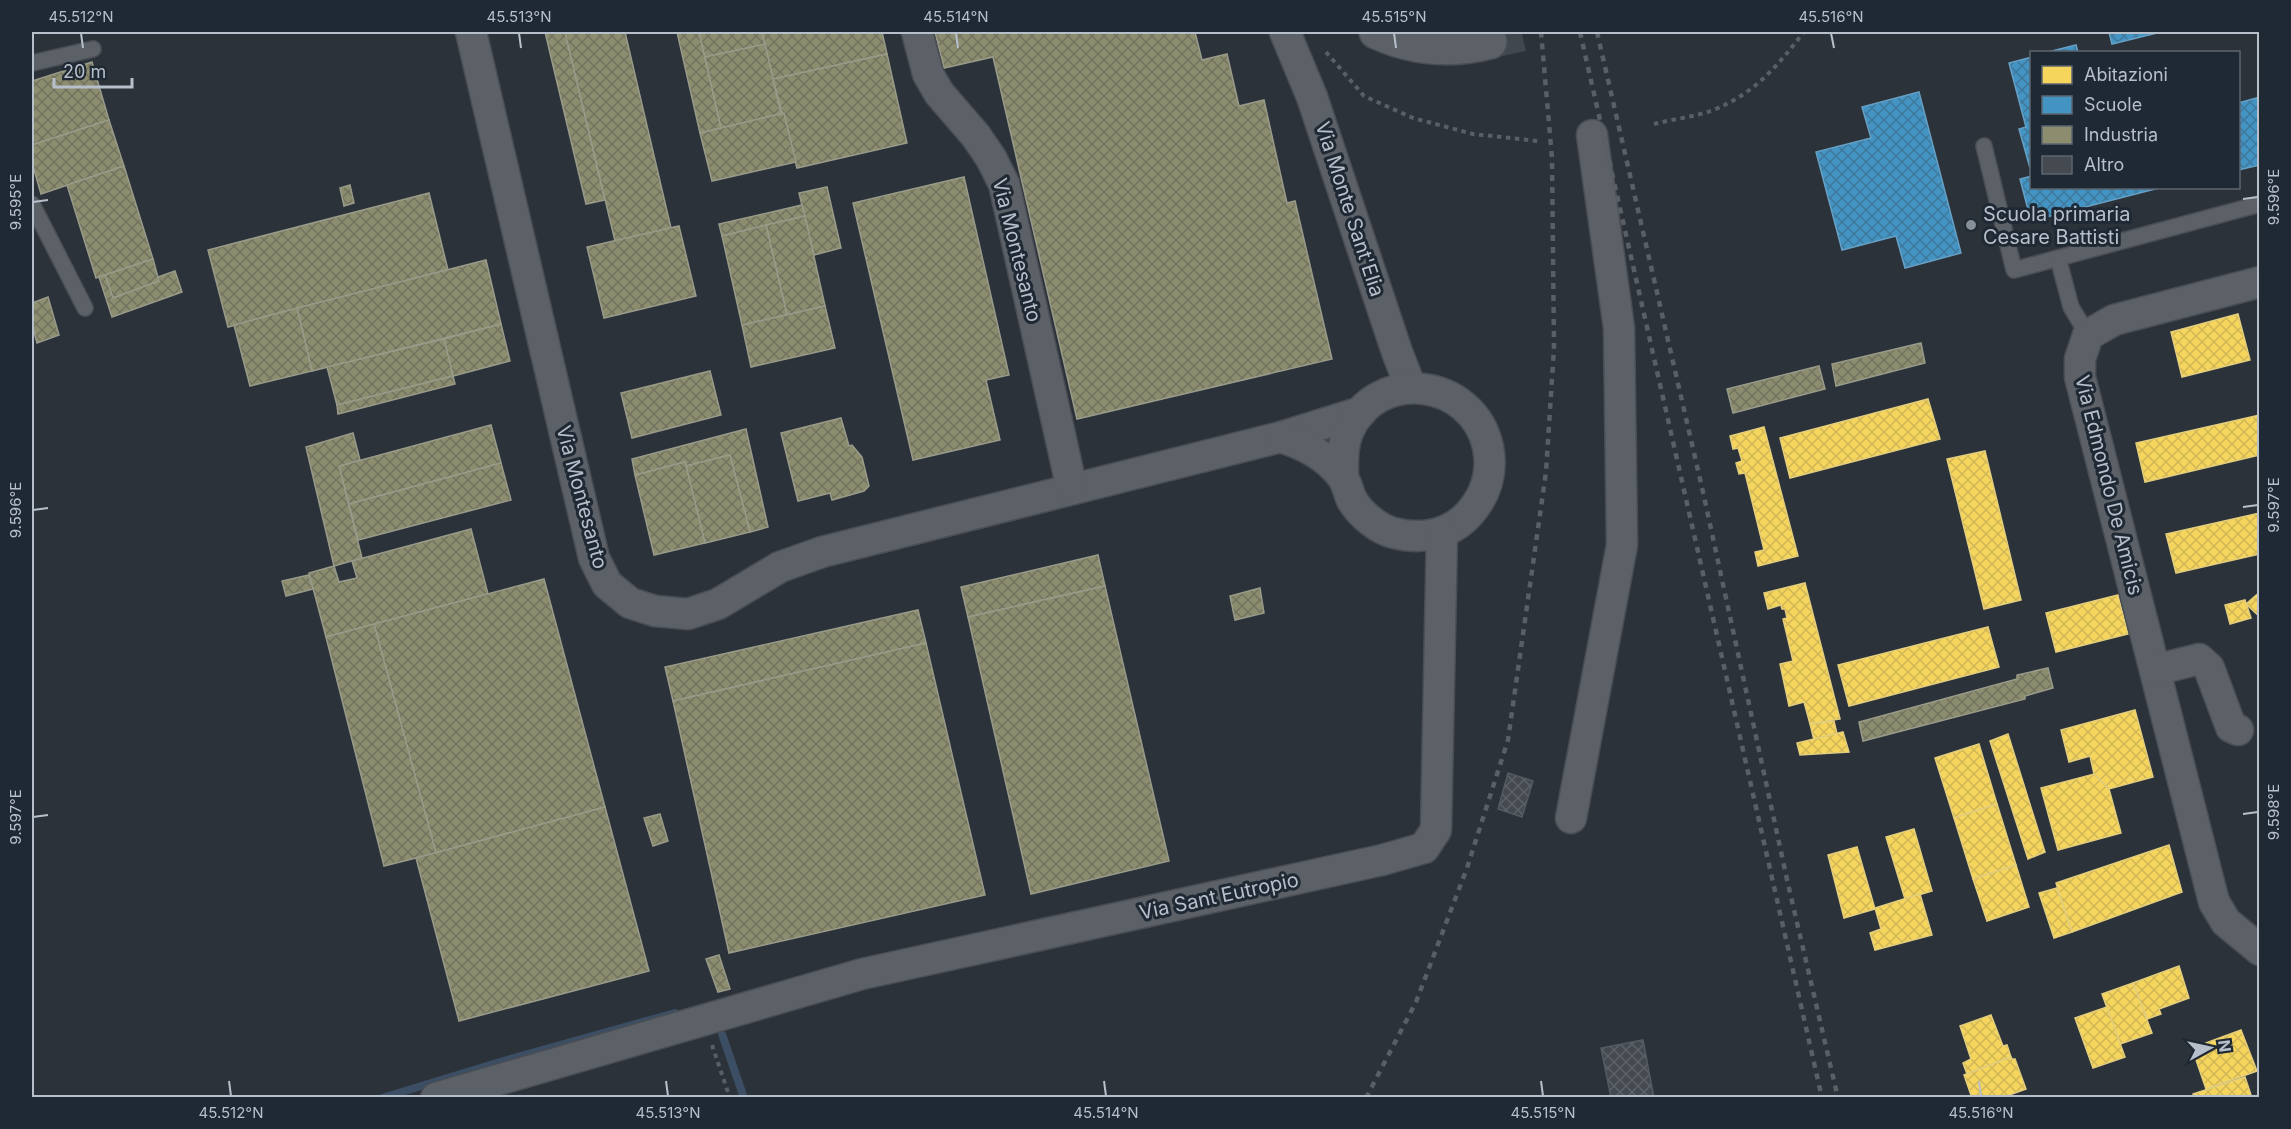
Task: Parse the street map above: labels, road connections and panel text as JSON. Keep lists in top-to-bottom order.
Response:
{
  "streets": {
    "street": [
      "Via Monte Sant'Elia",
      "Via Montesanto",
      "Via Edmondo De Amicis",
      "Via Sant Eutropio"
    ]
  },
  "crossings": [
    ["Via Monte Sant'Elia", "Via Montesanto"],
    ["Via Monte Sant'Elia", "Via Sant Eutropio"],
    ["Via Montesanto", "Via Sant Eutropio"]
  ],
  "places": ["Scuola primaria Cesare Battisti"],
  "legend": [
    "Abitazioni",
    "Scuole",
    "Industria",
    "Altro"
  ],
  "scale_bar": "20 m",
  "north": "right",
  "coordinates": [
    "45.512°N",
    "45.513°N",
    "45.514°N",
    "45.515°N",
    "45.516°N",
    "9.596°E",
    "9.595°E",
    "9.597°E",
    "9.598°E"
  ]
}
